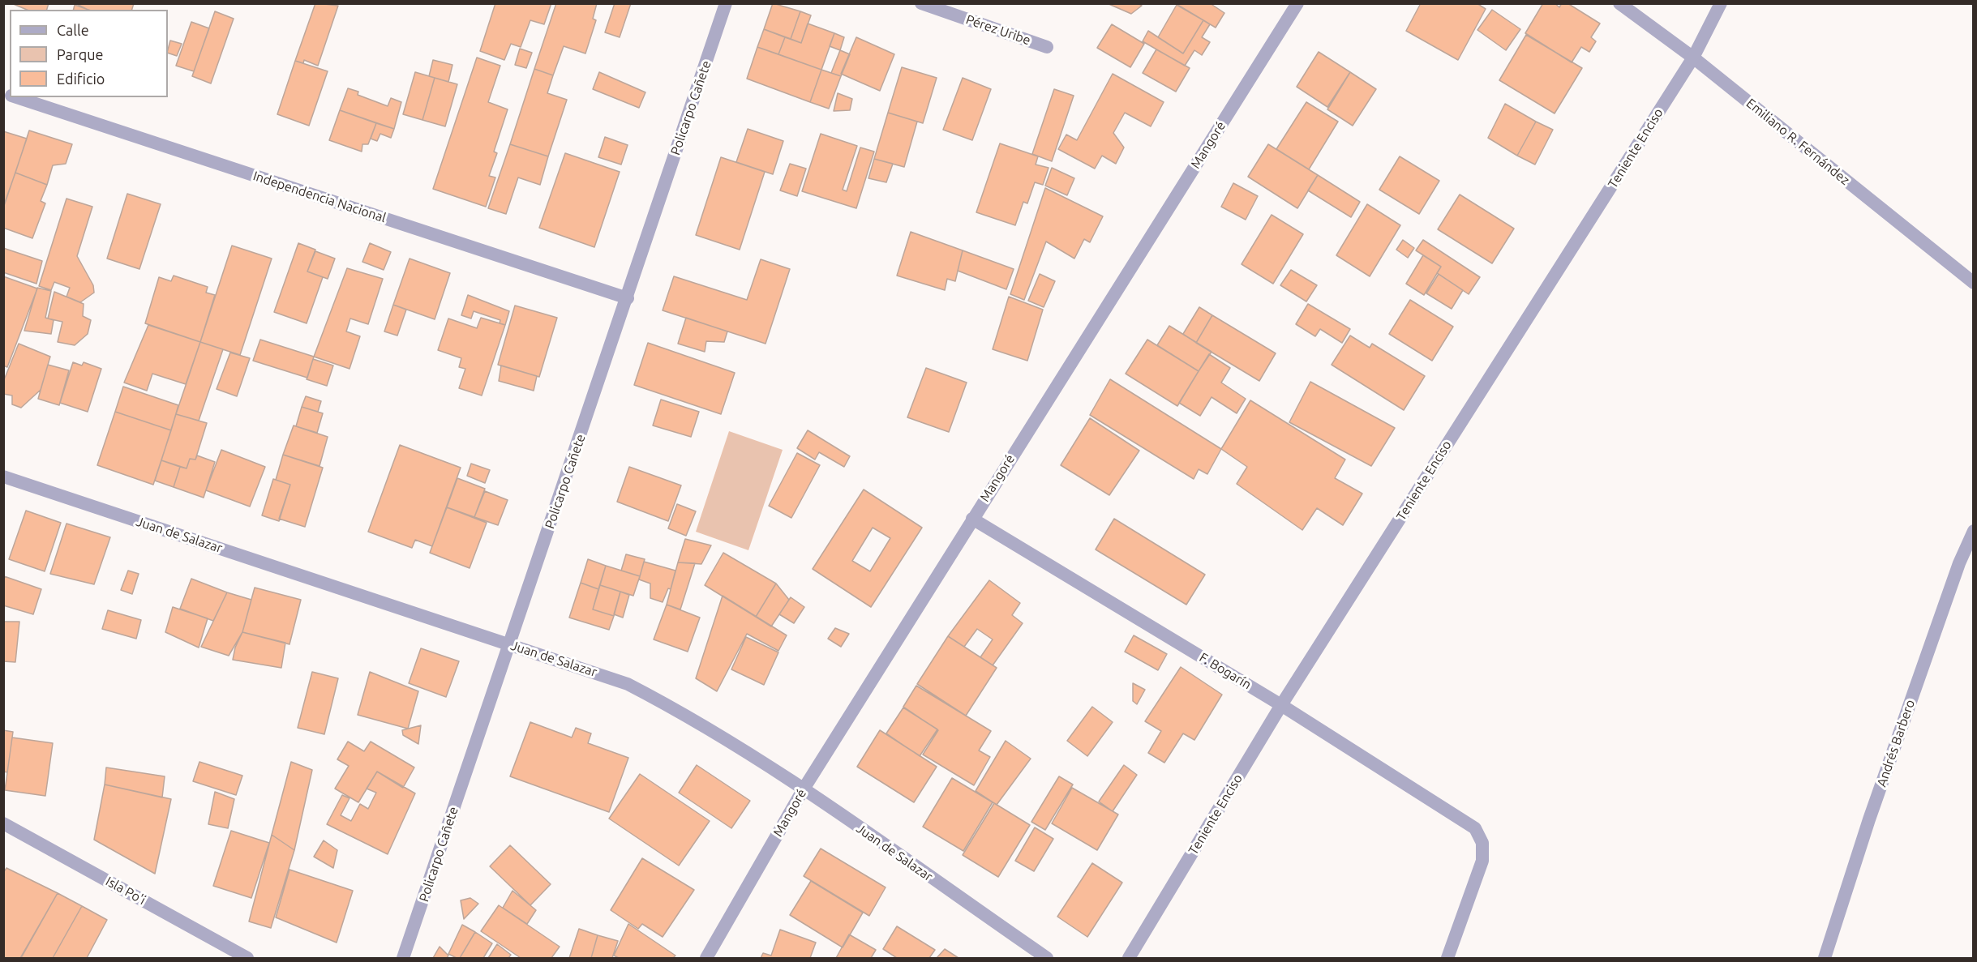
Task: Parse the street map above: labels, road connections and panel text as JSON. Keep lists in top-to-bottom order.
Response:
{
  "streets": {
    "street": [
      "Pérez Uribe",
      "Policarpo Cañete",
      "Emiliano R. Fernández",
      "Mangoré",
      "Teniente Enciso",
      "Independencia Nacional",
      "Juan de Salazar",
      "F. Bogarín",
      "Andrés Barbero",
      "Isla Po'i"
    ]
  },
  "crossings": [
    ["Policarpo Cañete", "Independencia Nacional"],
    ["Policarpo Cañete", "Juan de Salazar"],
    ["Emiliano R. Fernández", "Teniente Enciso"],
    ["Mangoré", "Juan de Salazar"],
    ["Mangoré", "F. Bogarín"],
    ["Teniente Enciso", "F. Bogarín"]
  ],
  "legend": ["Calle", "Parque", "Edificio"]
}
